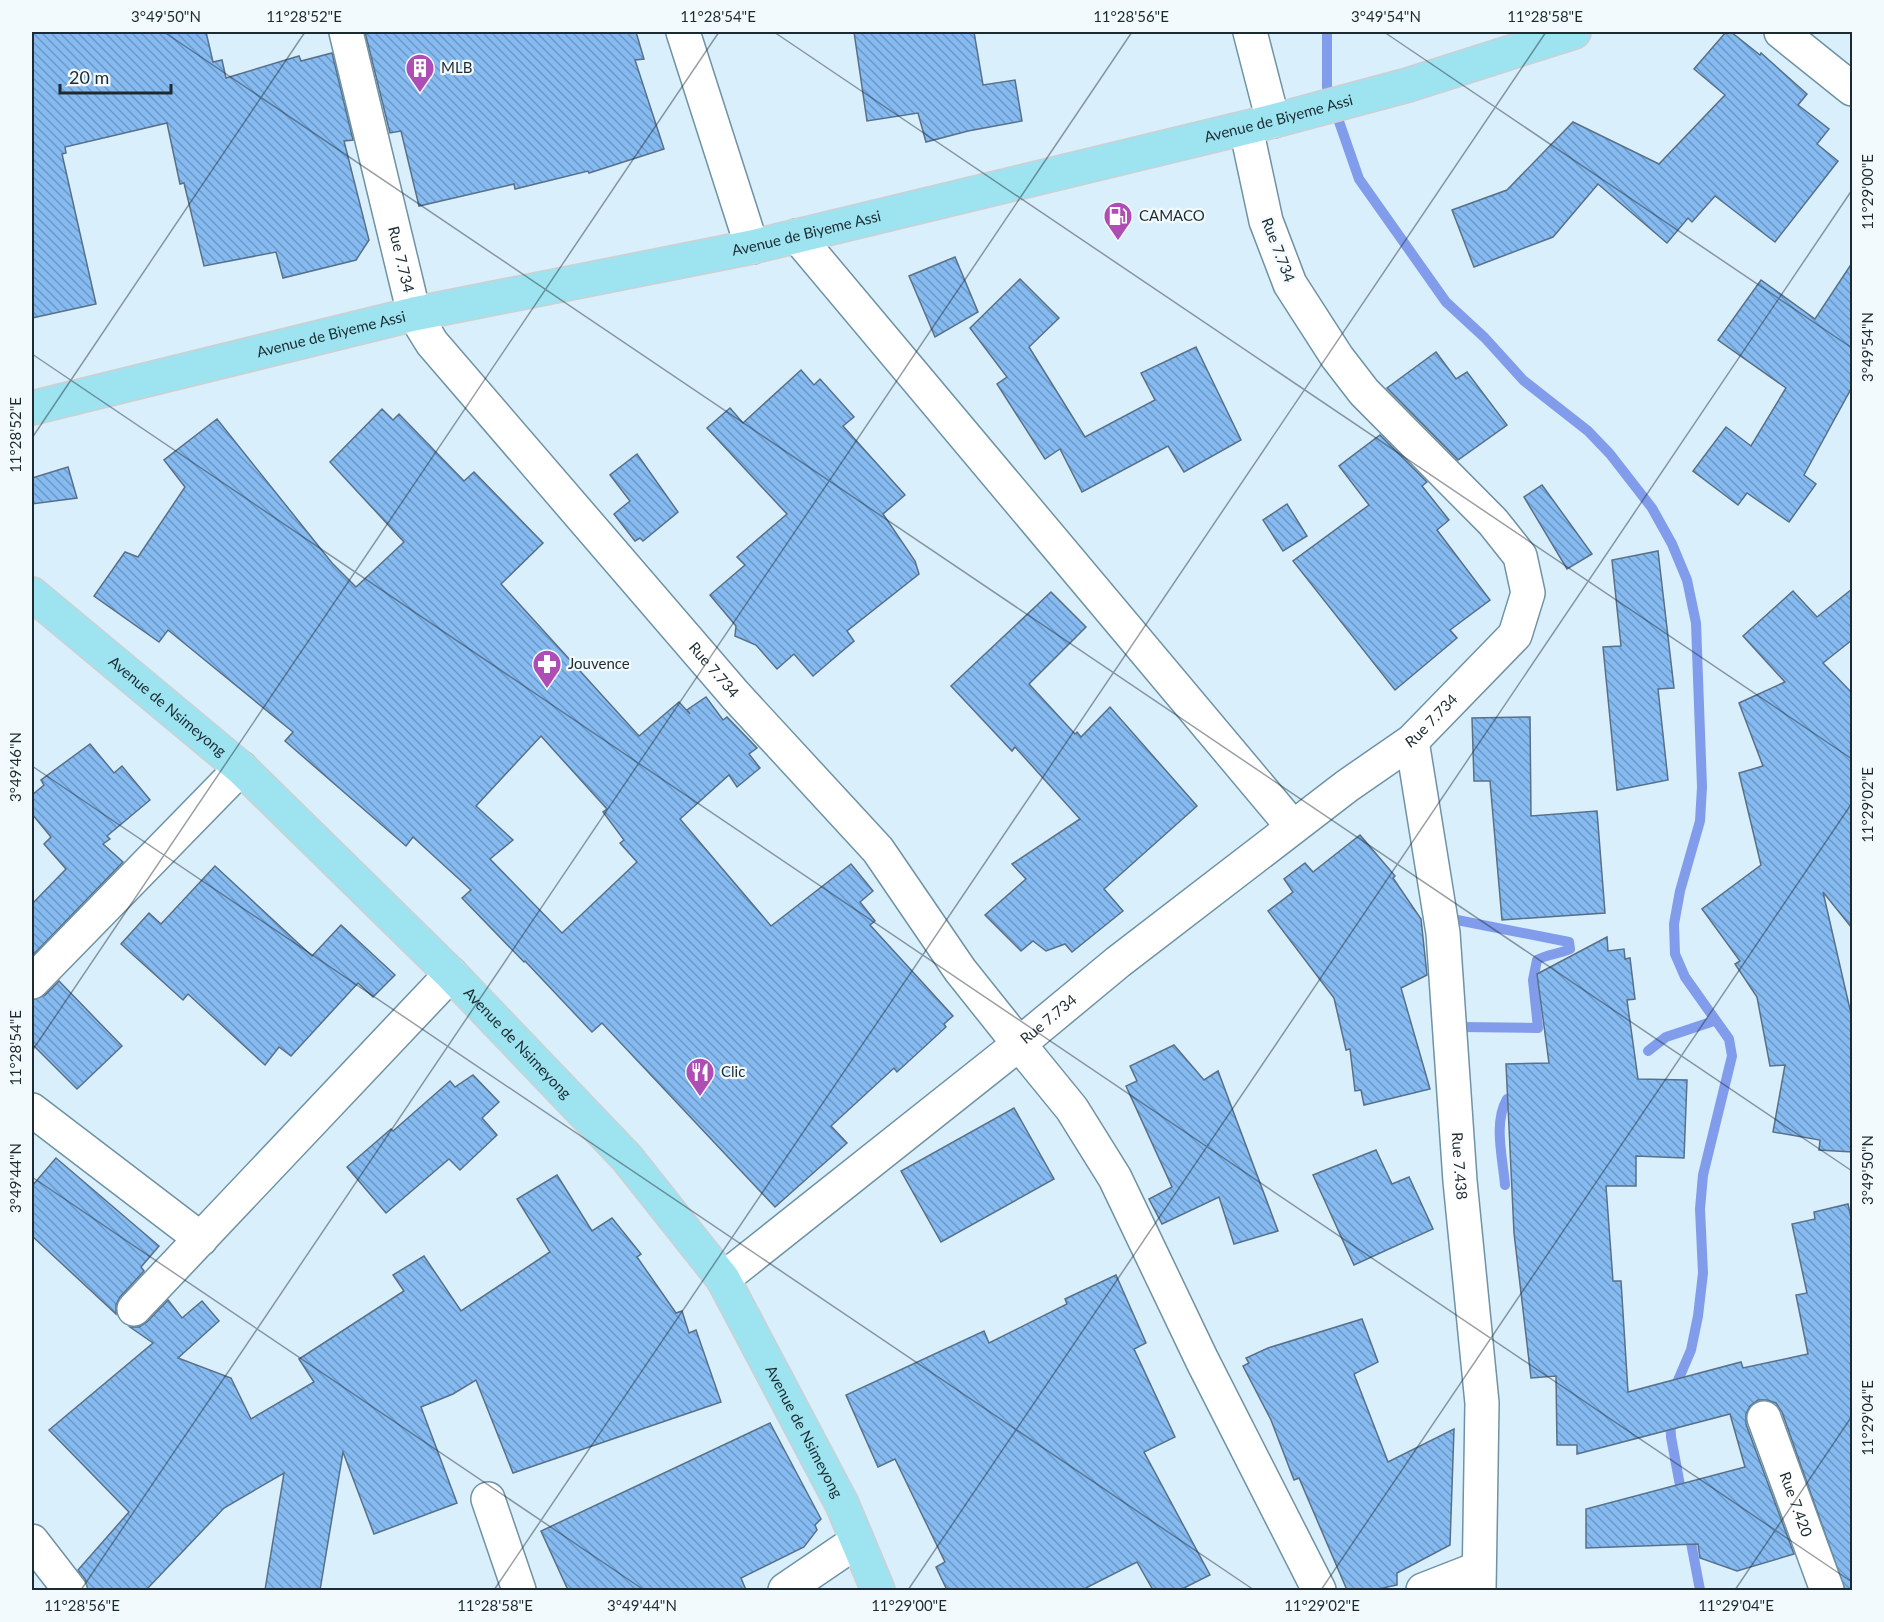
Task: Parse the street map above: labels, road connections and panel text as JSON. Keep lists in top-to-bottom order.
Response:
{
  "streets": {
    "main road": ["Avenue de Biyeme Assi", "Avenue de Nsimeyong"],
    "street": ["Rue 7.734", "Rue 7.438", "Rue 7.420"]
  },
  "crossings": [
    ["Avenue de Biyeme Assi", "Rue 7.734"],
    ["Rue 7.734", "Rue 7.438"]
  ],
  "places": {
    "building": ["MLB"],
    "fuel station": ["CAMACO"],
    "pharmacy": ["Jouvence"],
    "restaurant": ["Clic"]
  },
  "scale_bar": "20 m",
  "coordinates": [
    "3°49'50\"N",
    "11°28'52\"E",
    "11°28'54\"E",
    "11°28'56\"E",
    "3°49'54\"N",
    "11°28'58\"E",
    "11°29'00\"E",
    "3°49'46\"N",
    "11°29'02\"E",
    "3°49'44\"N",
    "11°29'04\"E"
  ]
}
